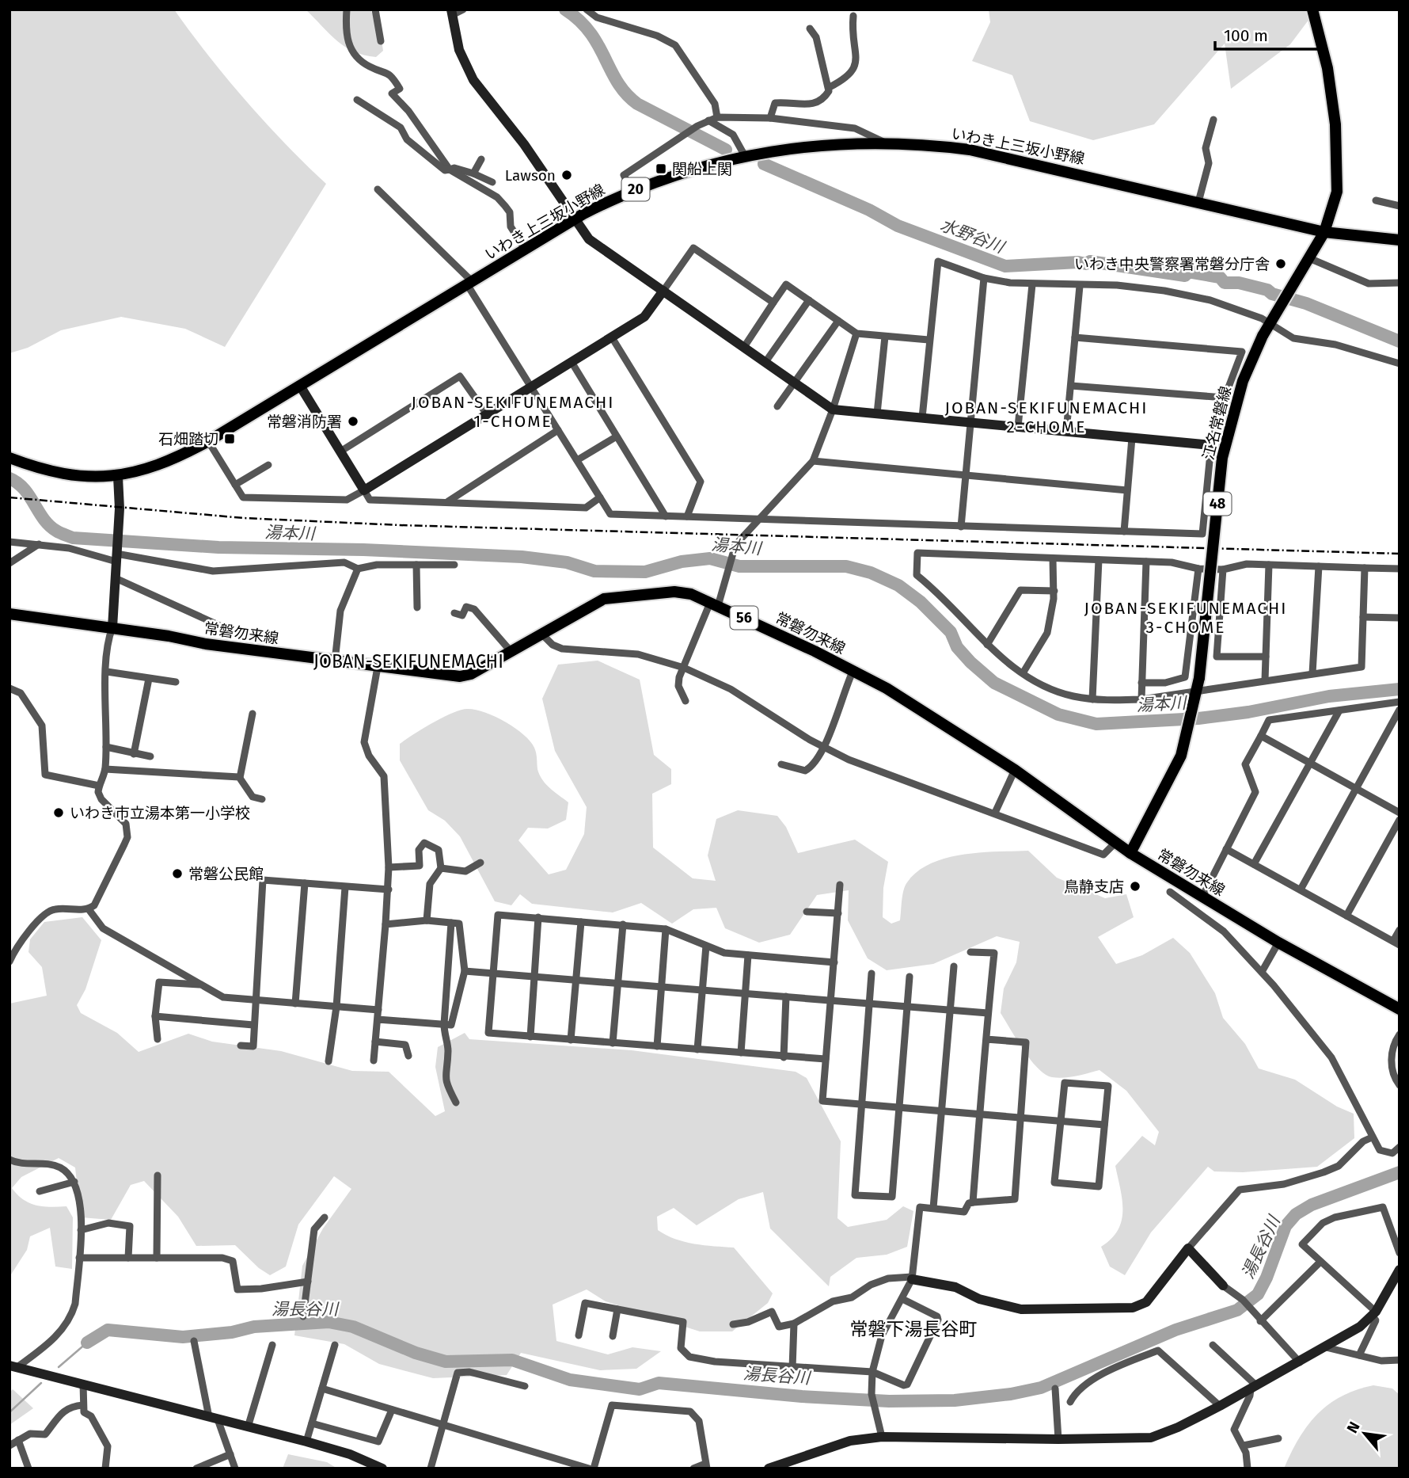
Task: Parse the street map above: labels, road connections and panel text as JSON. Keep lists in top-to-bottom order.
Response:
{
  "streets": {
    "main road": [
      "いわき上三坂小野線",
      "20",
      "江名常磐線",
      "48",
      "56",
      "常磐勿来線"
    ]
  },
  "crossings": [
    ["いわき上三坂小野線", "江名常磐線"],
    ["江名常磐線", "常磐勿来線"]
  ],
  "districts": [
    "JOBAN-SEKIFUNEMACHI 1-CHOME",
    "JOBAN-SEKIFUNEMACHI 2-CHOME",
    "JOBAN-SEKIFUNEMACHI 3-CHOME",
    "JOBAN-SEKIFUNEMACHI",
    "常磐下湯長谷町"
  ],
  "water": ["水野谷川", "湯本川", "湯長谷川"],
  "places": {
    "transit": ["関船上関", "石畑踏切"],
    "other": [
      "Lawson",
      "いわき中央警察署常磐分庁舎",
      "常磐消防署",
      "いわき市立湯本第一小学校",
      "常磐公民館",
      "鳥静支店"
    ]
  },
  "scale_bar": "100 m",
  "north": "top left"
}
